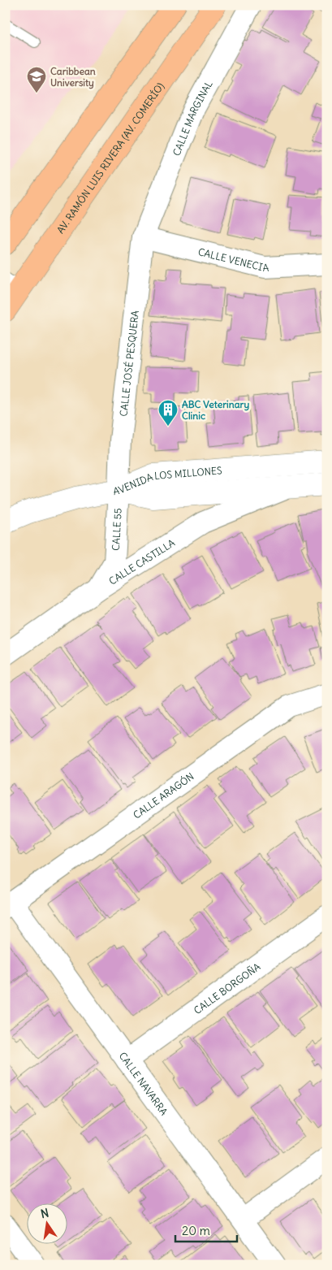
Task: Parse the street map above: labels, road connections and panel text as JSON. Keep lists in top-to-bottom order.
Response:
{
  "streets": {
    "main road": ["AV. RAMÓN LUIS RIVERA (AV. COMERÍO)"],
    "street": [
      "CALLE MARGINAL",
      "CALLE VENECIA",
      "CALLE JOSÉ PESQUERA",
      "AVENIDA LOS MILLONES",
      "CALLE 55",
      "CALLE CASTILLA",
      "CALLE ARAGÓN",
      "CALLE BORGOÑA",
      "CALLE NAVARRA"
    ]
  },
  "crossings": [
    ["CALLE MARGINAL", "CALLE VENECIA"],
    ["CALLE MARGINAL", "CALLE JOSÉ PESQUERA"],
    ["CALLE VENECIA", "CALLE JOSÉ PESQUERA"],
    ["CALLE JOSÉ PESQUERA", "AVENIDA LOS MILLONES"],
    ["CALLE JOSÉ PESQUERA", "CALLE 55"],
    ["AVENIDA LOS MILLONES", "CALLE 55"],
    ["AVENIDA LOS MILLONES", "CALLE CASTILLA"],
    ["CALLE 55", "CALLE CASTILLA"],
    ["CALLE ARAGÓN", "CALLE NAVARRA"],
    ["CALLE BORGOÑA", "CALLE NAVARRA"]
  ],
  "places": {
    "school or university": ["Caribbean University"],
    "building": ["ABC Veterinary Clinic"]
  },
  "scale_bar": "20 m",
  "north": "top"
}
